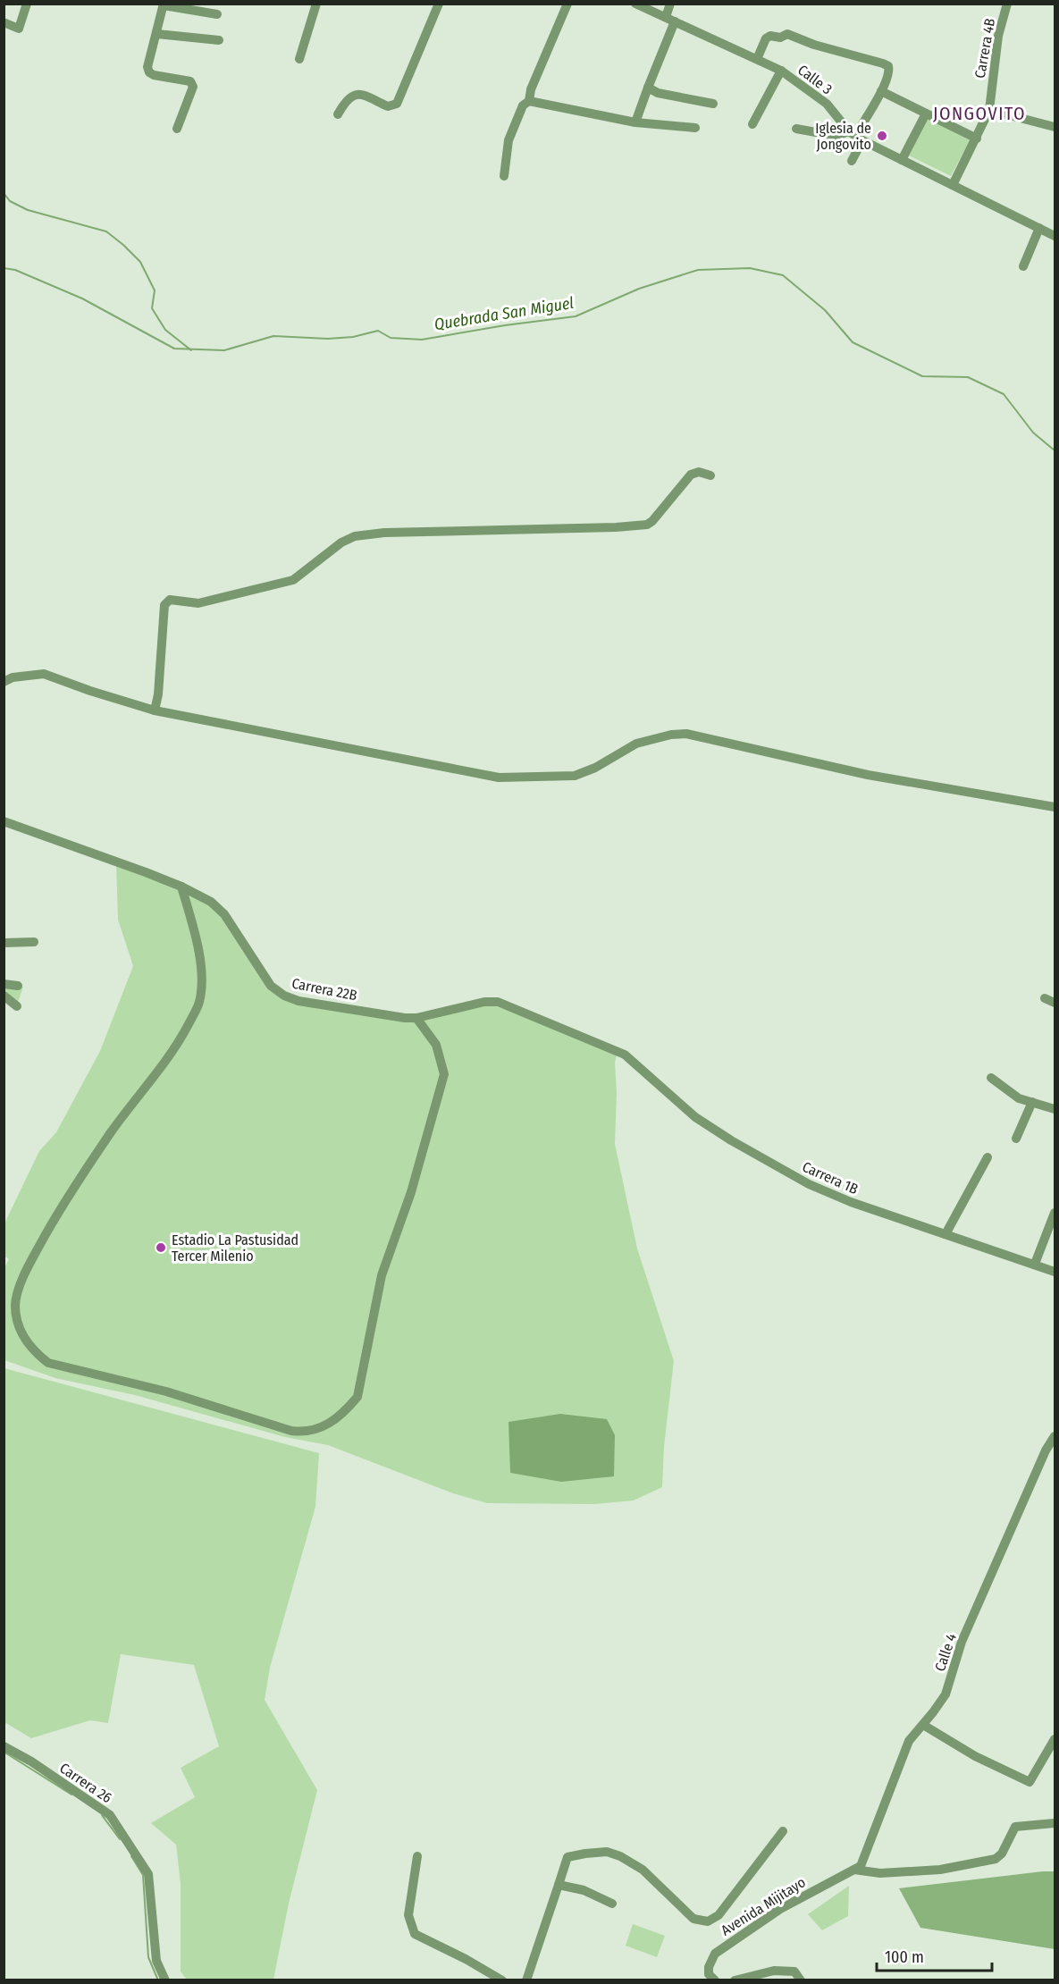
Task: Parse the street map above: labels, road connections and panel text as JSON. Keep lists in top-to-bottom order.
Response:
{
  "streets": {
    "street": [
      "Carrera 4B",
      "Calle 3",
      "Carrera 22B",
      "Carrera 1B",
      "Calle 4",
      "Carrera 26",
      "Avenida Mijitayo"
    ]
  },
  "crossings": [
    ["Carrera 4B", "Calle 3"],
    ["Carrera 22B", "Carrera 1B"],
    ["Calle 4", "Avenida Mijitayo"]
  ],
  "districts": ["JONGOVITO"],
  "water": ["Quebrada San Miguel"],
  "places": ["Iglesia de Jongovito", "Estadio La Pastusidad Tercer Milenio"],
  "scale_bar": "100 m"
}
